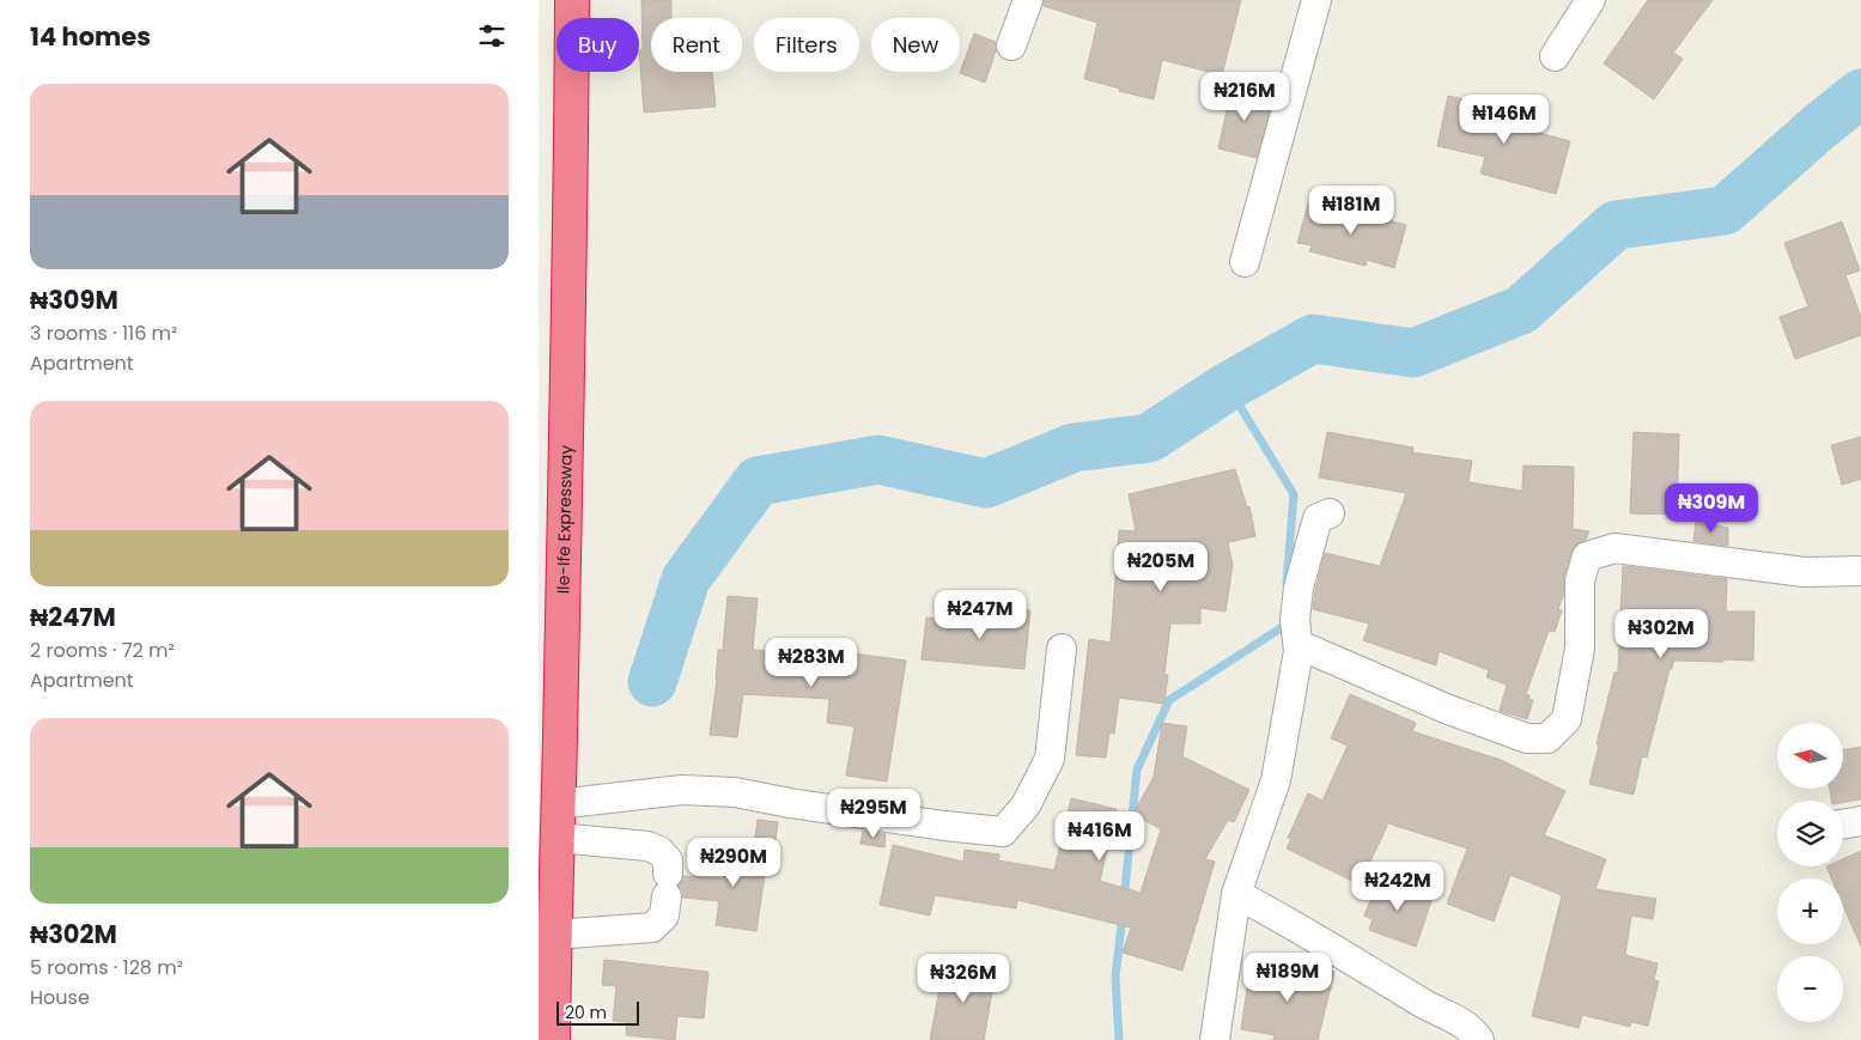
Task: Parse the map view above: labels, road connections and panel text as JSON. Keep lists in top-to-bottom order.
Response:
{
  "streets": {
    "highway": ["Ile-Ife Expressway"]
  },
  "scale_bar": "20 m",
  "north": "left",
  "page": {
    "heading": "14 homes",
    "chip": [
      "Buy",
      "Rent",
      "Filters",
      "New"
    ],
    "list": [
      {
        "name": "₦309M",
        "note": "3 rooms · 116 m² · Apartment"
      },
      {
        "name": "₦247M",
        "note": "2 rooms · 72 m² · Apartment"
      },
      {
        "name": "₦302M",
        "note": "5 rooms · 128 m² · House"
      }
    ],
    "price": [
      "₦216M",
      "₦146M",
      "₦181M",
      "₦309M",
      "₦205M",
      "₦247M",
      "₦302M",
      "₦283M",
      "₦295M",
      "₦416M",
      "₦290M",
      "₦242M",
      "₦189M",
      "₦326M"
    ],
    "map_buttons": ["+", "−"],
    "scale": "20 m"
  }
}
